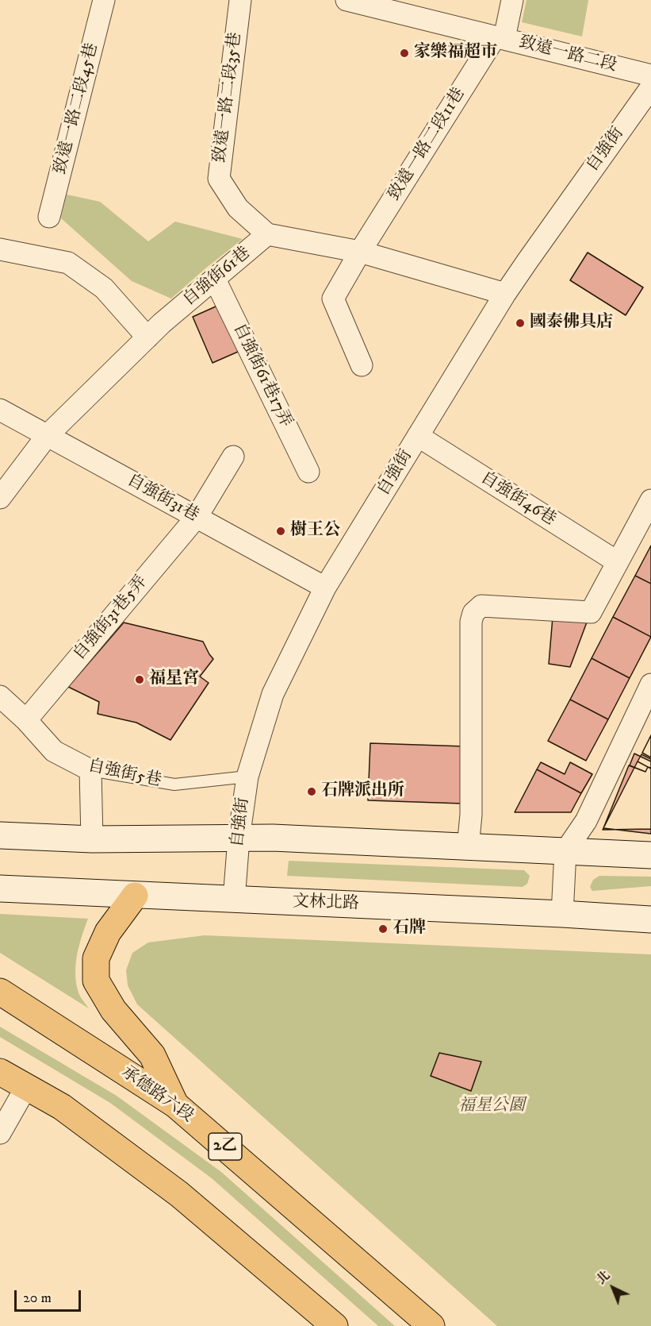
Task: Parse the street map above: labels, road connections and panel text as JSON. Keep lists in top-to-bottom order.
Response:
{
  "streets": {
    "main road": ["文林北路", "承德路六段", "2乙"],
    "street": [
      "致遠一路二段",
      "致遠一路二段35巷",
      "致遠一路二段45巷",
      "致遠一路二段11巷",
      "自強街",
      "自強街61巷",
      "自強街61巷17弄",
      "自強街31巷",
      "自強街46巷",
      "自強街31巷5弄",
      "自強街5巷"
    ]
  },
  "crossings": [
    ["致遠一路二段", "致遠一路二段11巷"],
    ["致遠一路二段35巷", "自強街61巷"],
    ["致遠一路二段11巷", "自強街61巷"],
    ["自強街", "自強街61巷"],
    ["自強街", "自強街31巷"],
    ["自強街", "自強街46巷"],
    ["自強街", "自強街5巷"],
    ["自強街", "文林北路"],
    ["自強街61巷", "自強街61巷17弄"],
    ["自強街61巷", "自強街31巷"],
    ["自強街31巷", "自強街31巷5弄"],
    ["自強街31巷5弄", "自強街5巷"]
  ],
  "parks": ["福星公園"],
  "places": [
    "家樂福超市",
    "國泰佛具店",
    "樹王公",
    "福星宮",
    "石牌派出所",
    "石牌"
  ],
  "scale_bar": "20 m",
  "north": "top left"
}
